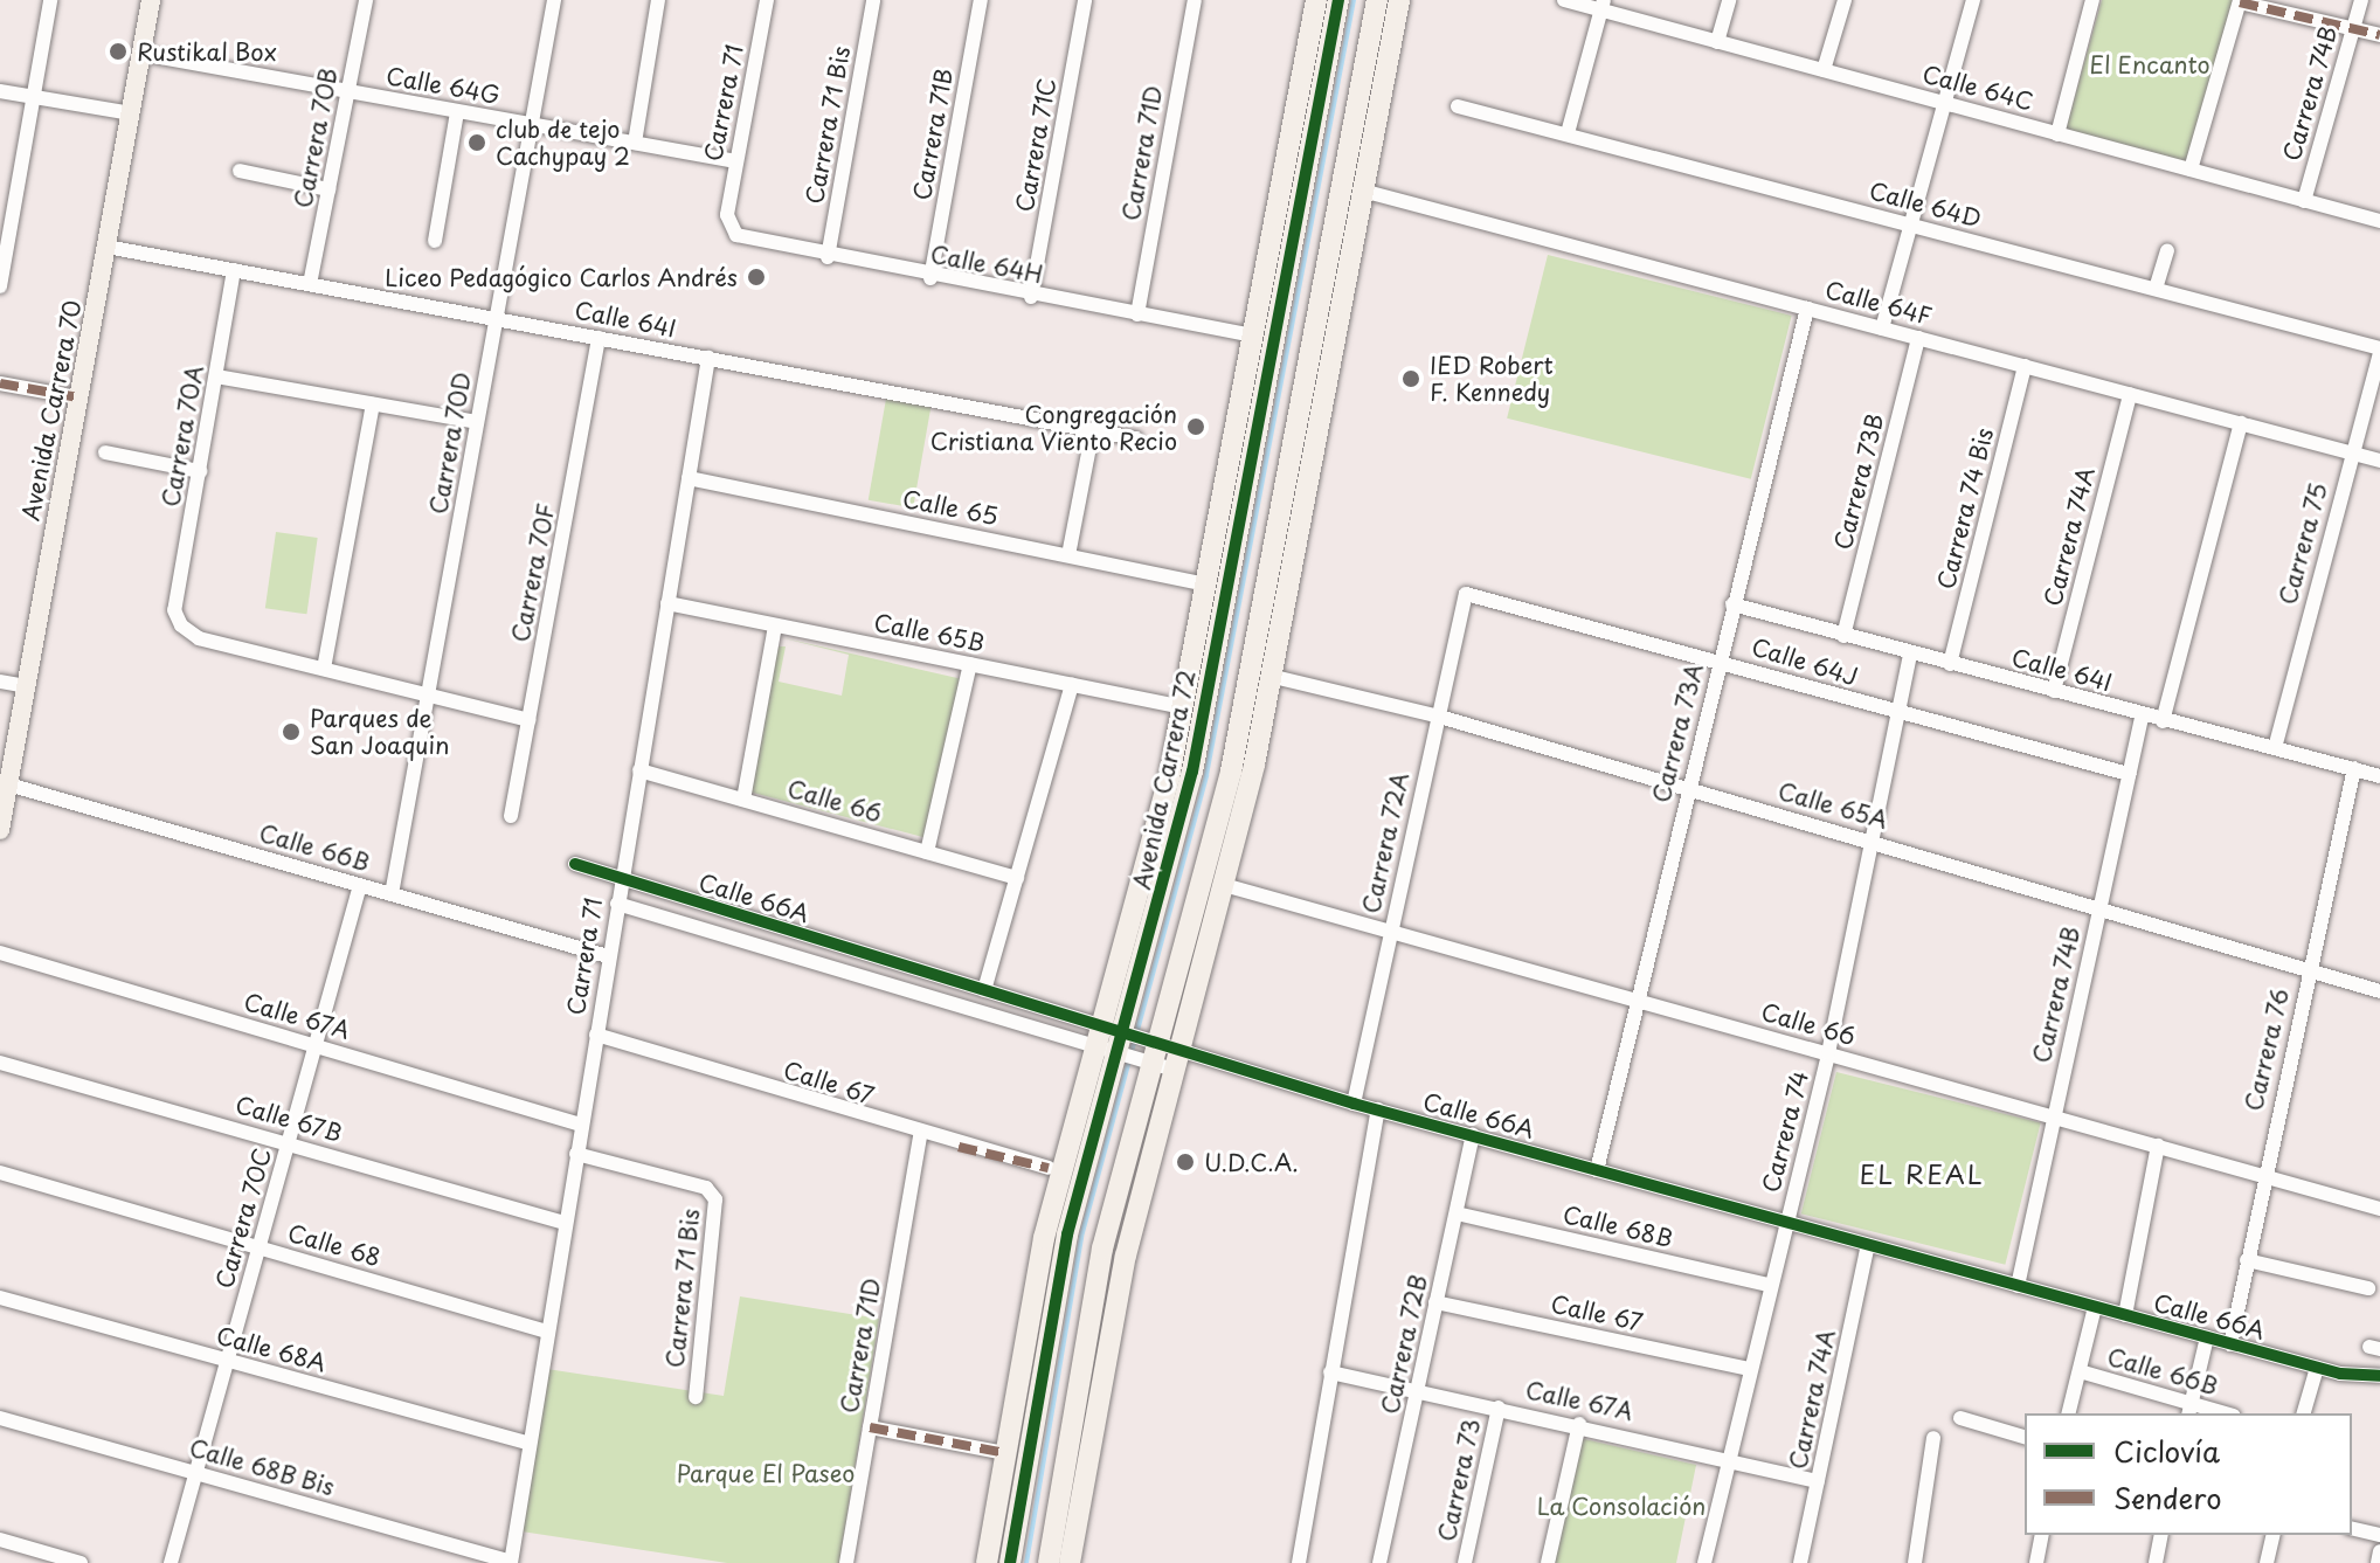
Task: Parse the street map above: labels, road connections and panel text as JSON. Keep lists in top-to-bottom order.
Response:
{
  "streets": {
    "highway": ["Avenida Carrera 72"],
    "main road": ["Avenida Carrera 70"],
    "street": [
      "Calle 64G",
      "Calle 64C",
      "Carrera 74B",
      "Carrera 71",
      "Carrera 71 Bis",
      "Carrera 71B",
      "Carrera 70B",
      "Carrera 71C",
      "Carrera 71D",
      "Calle 64D",
      "Calle 64H",
      "Calle 64F",
      "Calle 64I",
      "Carrera 70A",
      "Carrera 70D",
      "Carrera 73B",
      "Calle 65",
      "Carrera 74 Bis",
      "Carrera 74A",
      "Carrera 75",
      "Carrera 70F",
      "Calle 65B",
      "Calle 64J",
      "Carrera 73A",
      "Calle 66",
      "Calle 65A",
      "Carrera 72A",
      "Calle 66B",
      "Calle 66A",
      "Calle 67A",
      "Carrera 76",
      "Calle 67",
      "Calle 67B",
      "Carrera 74",
      "Carrera 70C",
      "Calle 68B",
      "Calle 68",
      "Carrera 72B",
      "Calle 68A",
      "Calle 68B Bis",
      "Carrera 73"
    ]
  },
  "crossings": [
    ["Calle 64G", "Carrera 71"],
    ["Calle 64G", "Carrera 70B"],
    ["Calle 64G", "Avenida Carrera 70"],
    ["Calle 64G", "Carrera 70D"],
    ["Calle 64C", "Carrera 74B"],
    ["Carrera 74B", "Calle 64I"],
    ["Carrera 74B", "Calle 64J"],
    ["Carrera 74B", "Calle 66"],
    ["Carrera 74B", "Calle 65A"],
    ["Carrera 74B", "Calle 66A"],
    ["Carrera 71", "Carrera 71 Bis"],
    ["Carrera 71", "Calle 64H"],
    ["Carrera 71", "Calle 64I"],
    ["Carrera 71", "Calle 65"],
    ["Carrera 71", "Calle 65B"],
    ["Carrera 71", "Calle 66"],
    ["Carrera 71", "Calle 66B"],
    ["Carrera 71", "Calle 66A"],
    ["Carrera 71", "Calle 67A"],
    ["Carrera 71", "Calle 67"],
    ["Carrera 71", "Calle 67B"],
    ["Carrera 71", "Calle 68"],
    ["Carrera 71", "Calle 68A"],
    ["Carrera 71", "Calle 68B Bis"],
    ["Carrera 71 Bis", "Calle 64H"],
    ["Carrera 71B", "Calle 64H"],
    ["Carrera 70B", "Calle 64I"],
    ["Carrera 71C", "Calle 64H"],
    ["Carrera 71D", "Calle 64H"],
    ["Carrera 71D", "Calle 67"],
    ["Calle 64D", "Carrera 75"],
    ["Calle 64H", "Avenida Carrera 72"],
    ["Calle 64F", "Carrera 73B"],
    ["Calle 64F", "Carrera 74 Bis"],
    ["Calle 64F", "Carrera 74A"],
    ["Calle 64F", "Carrera 75"],
    ["Calle 64F", "Carrera 73A"],
    ["Calle 64I", "Avenida Carrera 70"],
    ["Calle 64I", "Carrera 70A"],
    ["Calle 64I", "Carrera 70D"],
    ["Calle 64I", "Carrera 73B"],
    ["Calle 64I", "Carrera 74 Bis"],
    ["Calle 64I", "Carrera 74A"],
    ["Calle 64I", "Carrera 75"],
    ["Calle 64I", "Carrera 70F"],
    ["Calle 64I", "Carrera 73A"],
    ["Calle 64I", "Carrera 76"],
    ["Calle 64I", "Carrera 74"],
    ["Avenida Carrera 70", "Calle 66B"],
    ["Carrera 70D", "Calle 66B"],
    ["Calle 65", "Avenida Carrera 72"],
    ["Carrera 74A", "Calle 66A"],
    ["Carrera 74A", "Calle 67A"],
    ["Calle 65B", "Avenida Carrera 72"],
    ["Calle 64J", "Carrera 73A"],
    ["Calle 64J", "Carrera 72A"],
    ["Calle 64J", "Carrera 74"],
    ["Carrera 73A", "Calle 66"],
    ["Carrera 73A", "Calle 65A"],
    ["Carrera 73A", "Calle 66A"],
    ["Avenida Carrera 72", "Calle 66A"],
    ["Calle 66", "Carrera 72A"],
    ["Calle 66", "Carrera 76"],
    ["Calle 66", "Carrera 74"],
    ["Calle 65A", "Carrera 72A"],
    ["Calle 65A", "Carrera 76"],
    ["Calle 65A", "Carrera 74"],
    ["Carrera 72A", "Calle 66A"],
    ["Calle 66B", "Carrera 70C"],
    ["Calle 66A", "Carrera 76"],
    ["Calle 66A", "Carrera 74"],
    ["Calle 66A", "Carrera 72B"],
    ["Calle 67A", "Carrera 74"],
    ["Calle 67A", "Carrera 70C"],
    ["Calle 67A", "Carrera 72B"],
    ["Calle 67A", "Carrera 73"],
    ["Calle 67", "Carrera 74"],
    ["Calle 67", "Carrera 72B"],
    ["Calle 67B", "Carrera 70C"],
    ["Carrera 74", "Calle 68B"],
    ["Carrera 70C", "Calle 68"],
    ["Carrera 70C", "Calle 68A"],
    ["Carrera 70C", "Calle 68B Bis"],
    ["Calle 68B", "Carrera 72B"]
  ],
  "districts": ["EL REAL"],
  "parks": ["El Encanto", "Parque El Paseo", "La Consolación"],
  "places": [
    "Rustikal Box",
    "club de tejo Cachypay 2",
    "Liceo Pedagógico Carlos Andrés",
    "IED Robert F. Kennedy",
    "Congregación Cristiana Viento Recio",
    "Parques de San Joaquin",
    "U.D.C.A."
  ],
  "legend": ["Ciclovía", "Sendero"]
}
